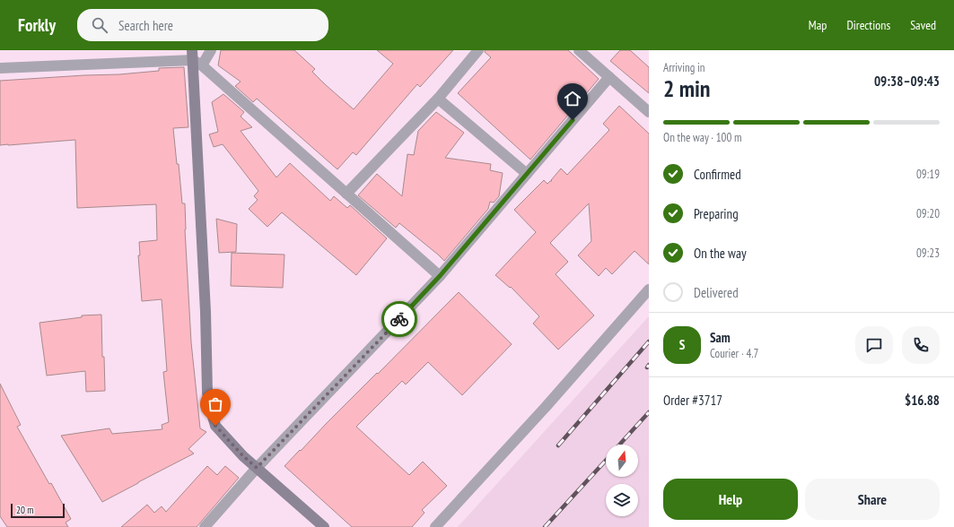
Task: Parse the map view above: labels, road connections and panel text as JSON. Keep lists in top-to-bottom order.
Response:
{
  "scale_bar": "20 m",
  "north": "top",
  "page": {
    "header": "Forkly",
    "search": "Search here",
    "nav": ["Map", "Directions", "Saved"],
    "heading": ["2 min", "Arriving in", "09:38–09:43"],
    "panel": [
      "Sam",
      "Courier · 4.7",
      "Order #3717",
      "$16.88"
    ],
    "bar": "On the way · 100 m",
    "list": [
      ["Confirmed", "09:19"],
      ["Preparing", "09:20"],
      ["On the way", "09:23"],
      "Delivered"
    ],
    "round": "S",
    "buttons": ["Help", "Share"],
    "scale": "20 m"
  }
}
